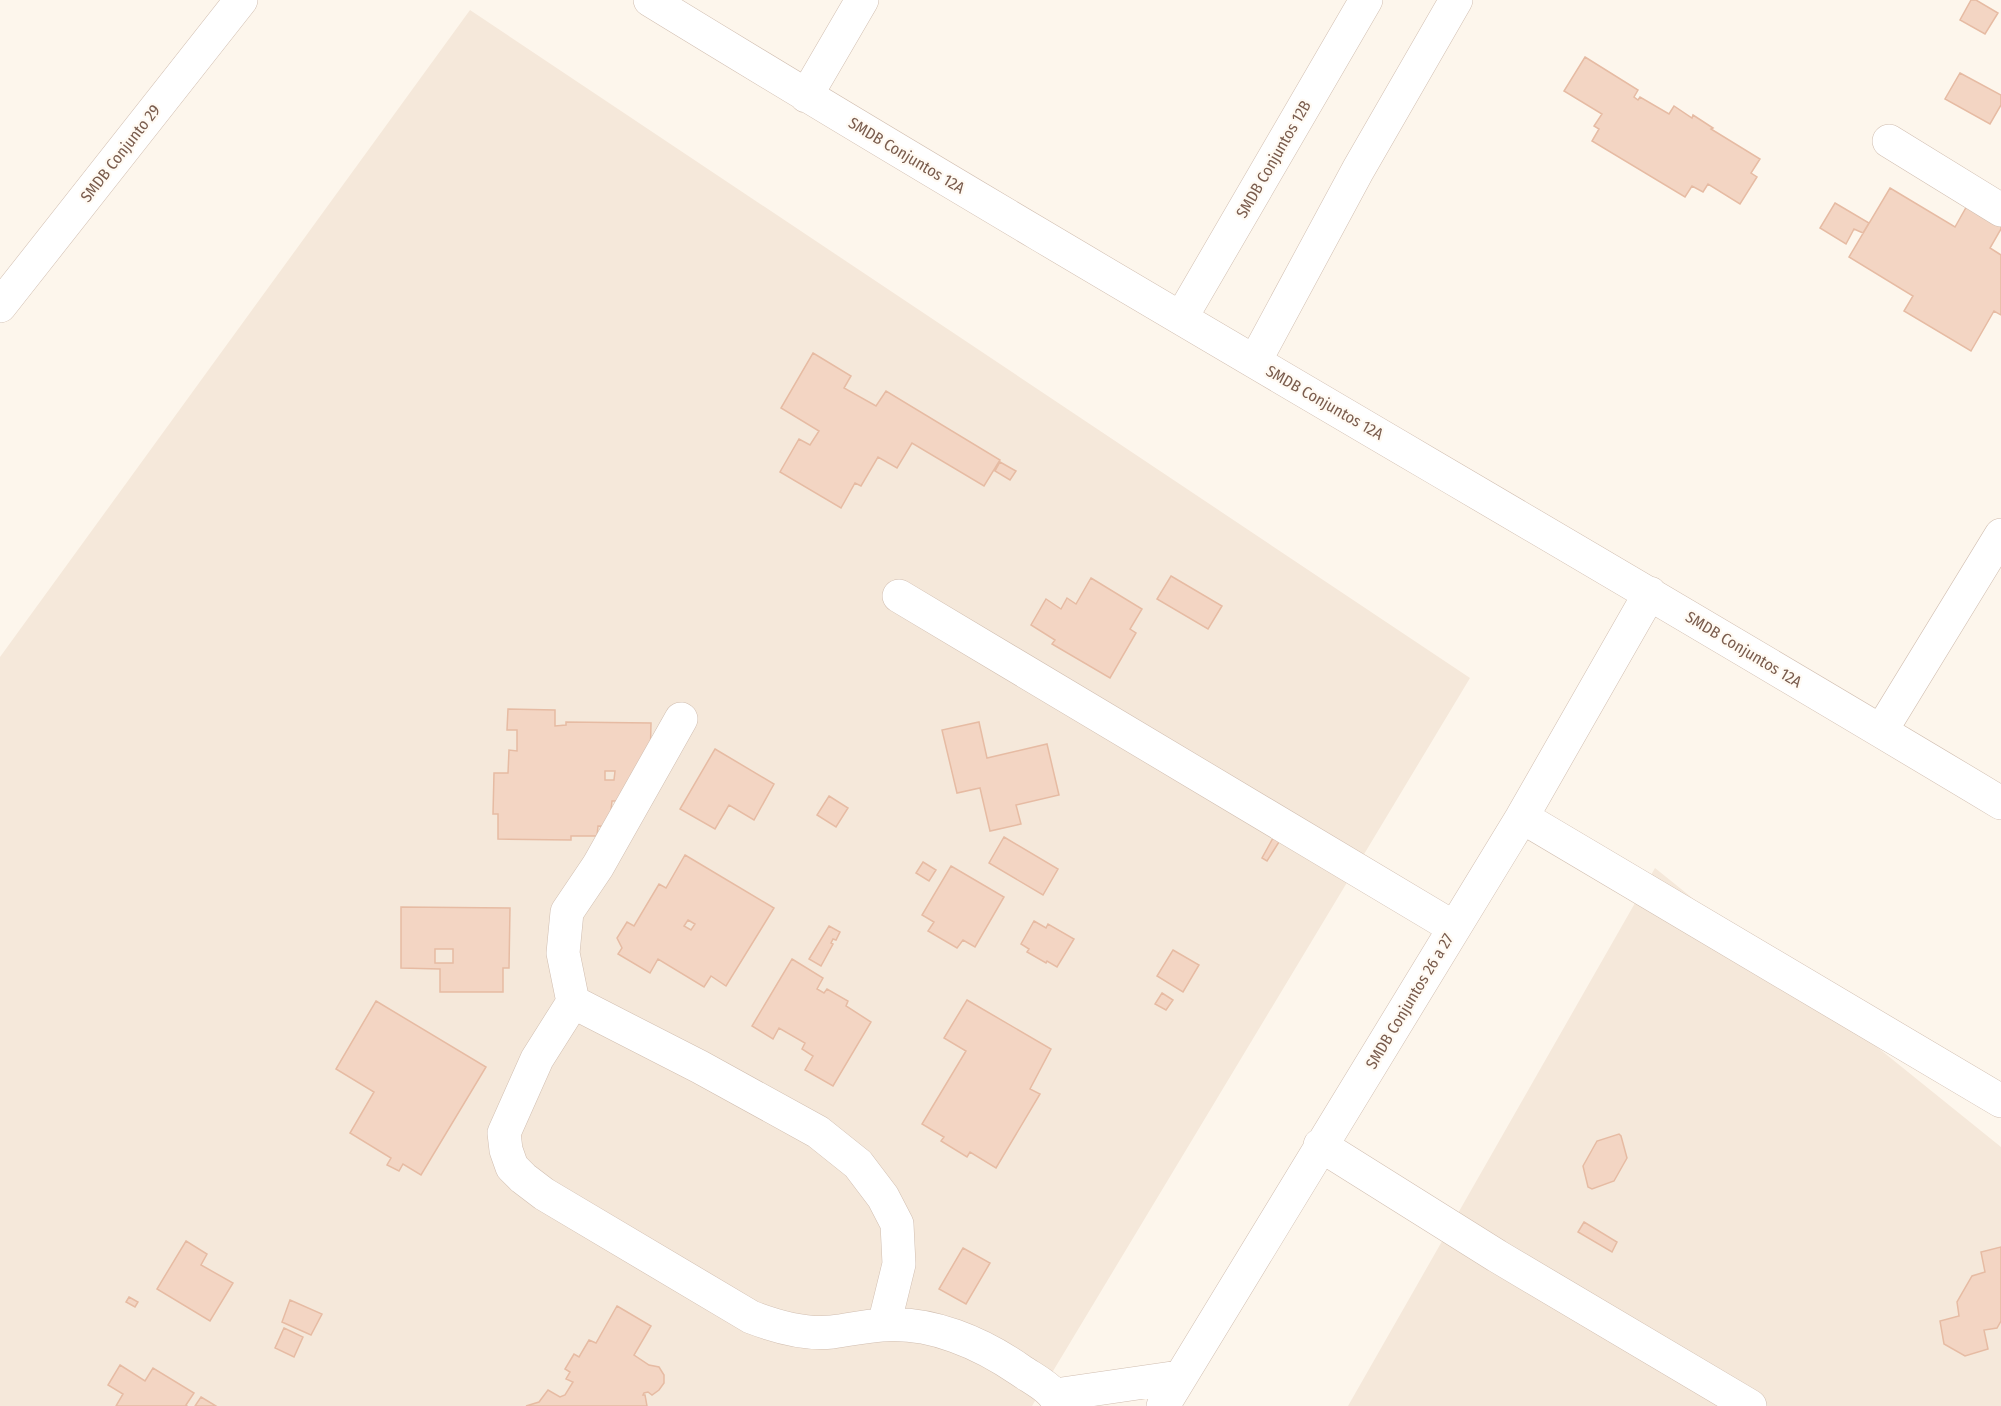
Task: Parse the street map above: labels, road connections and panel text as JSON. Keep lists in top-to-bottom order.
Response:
{
  "streets": {
    "street": [
      "SMDB Conjunto 29",
      "SMDB Conjuntos 12A",
      "SMDB Conjuntos 12B",
      "SMDB Conjuntos 26 a 27"
    ]
  },
  "crossings": [
    ["SMDB Conjuntos 12A", "SMDB Conjuntos 12B"],
    ["SMDB Conjuntos 12A", "SMDB Conjuntos 26 a 27"]
  ]
}
